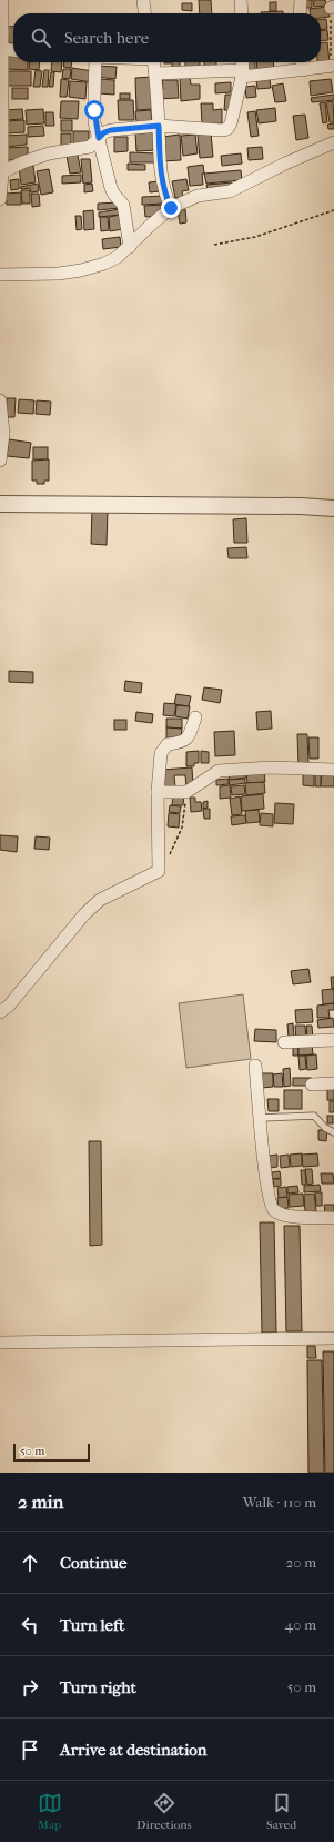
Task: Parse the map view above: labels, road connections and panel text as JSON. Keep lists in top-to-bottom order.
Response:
{
  "scale_bar": "50 m",
  "page": {
    "search": "Search here",
    "scale": "50 m",
    "heading": ["2 min", "Walk · 110 m"],
    "list": [
      ["Continue", "20 m"],
      ["Turn left", "40 m"],
      ["Turn right", "50 m"],
      "Arrive at destination"
    ],
    "nav": ["Map", "Directions", "Saved"]
  }
}
